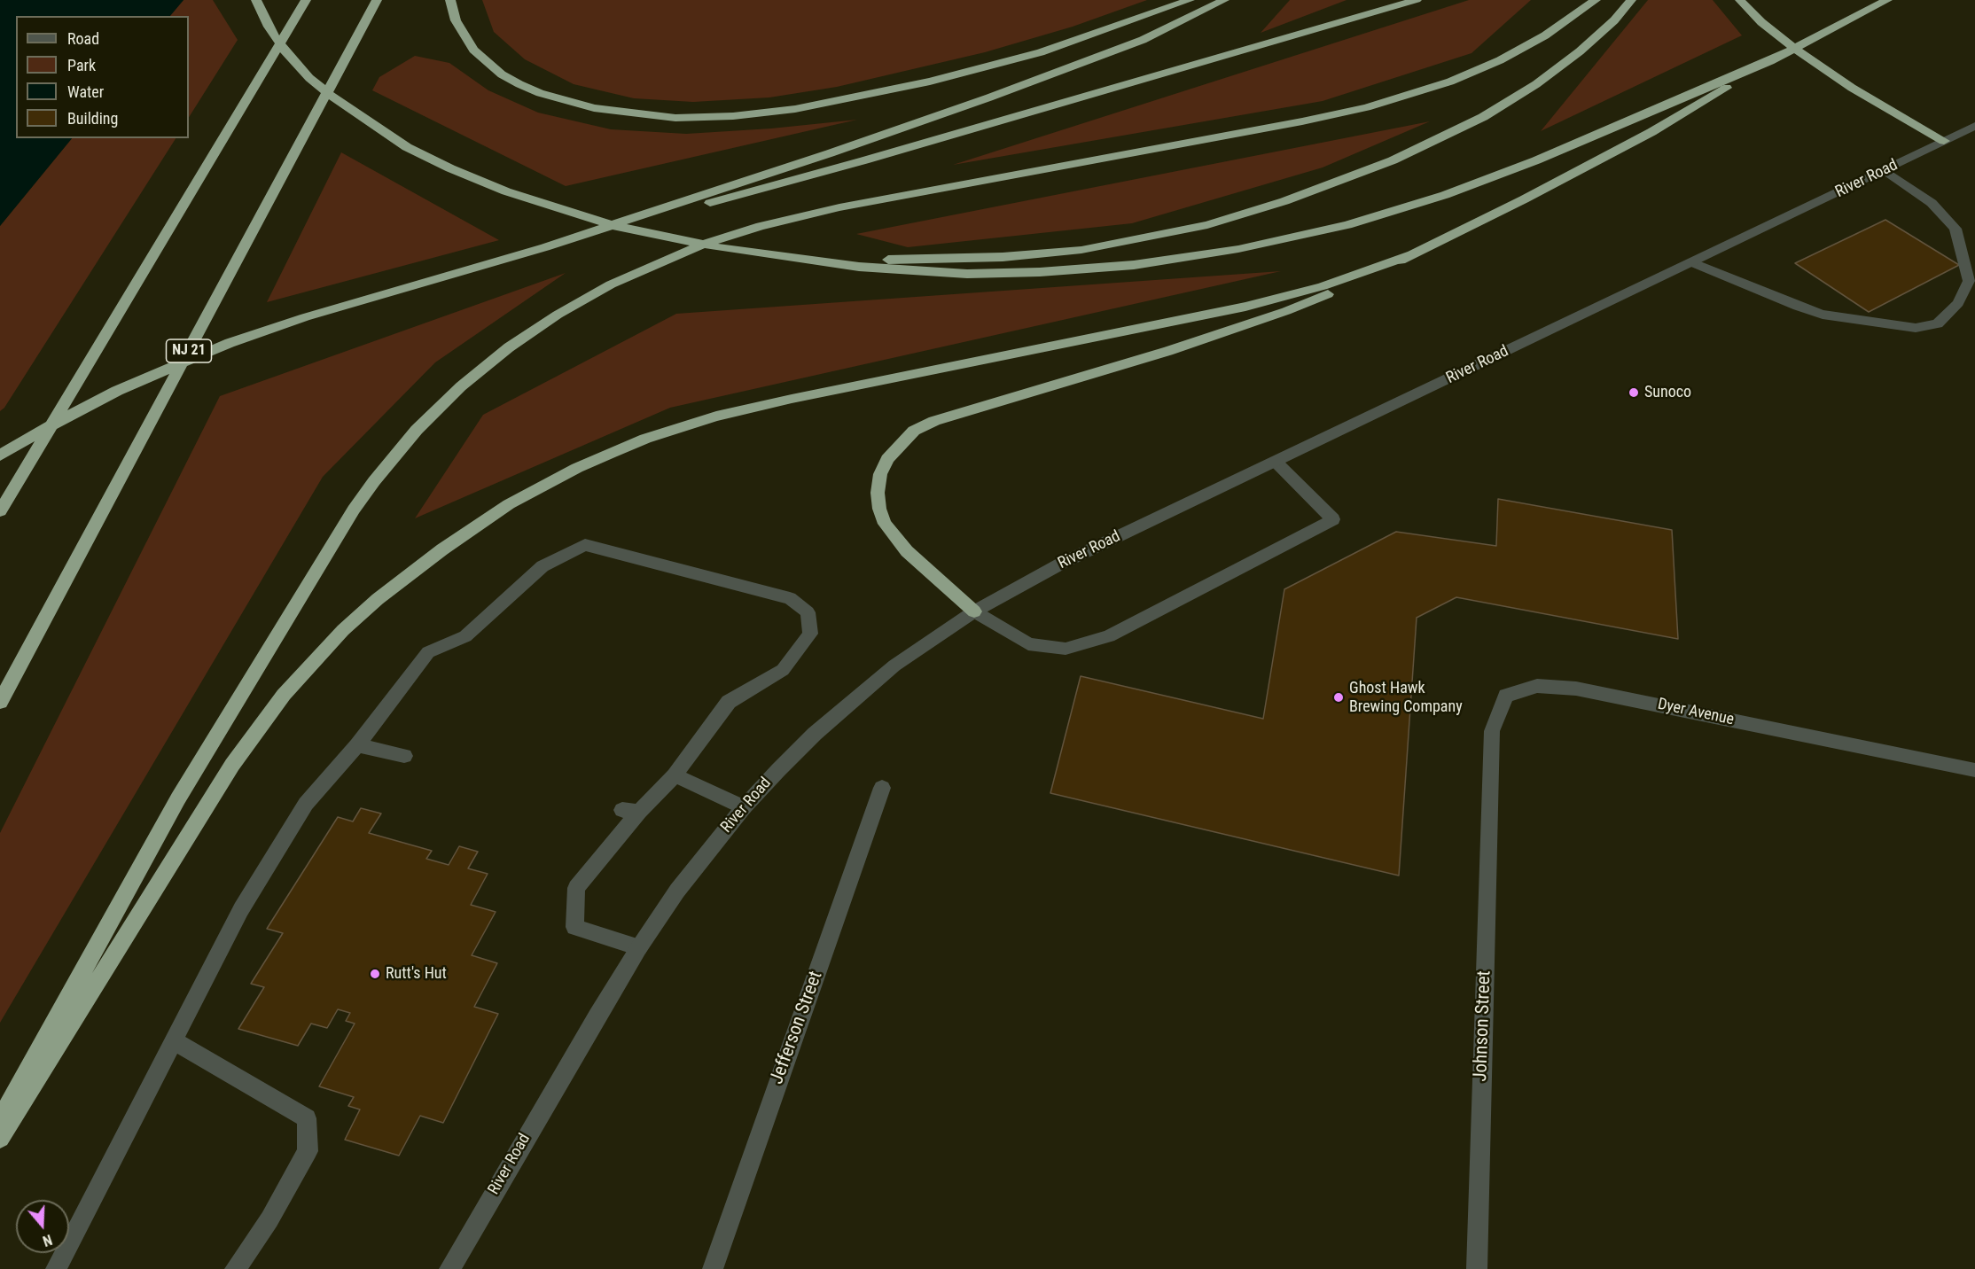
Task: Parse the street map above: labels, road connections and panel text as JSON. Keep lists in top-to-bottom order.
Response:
{
  "streets": {
    "highway": ["NJ 21"],
    "street": [
      "River Road",
      "Dyer Avenue",
      "Johnson Street",
      "Jefferson Street"
    ]
  },
  "crossings": [
    ["Dyer Avenue", "Johnson Street"]
  ],
  "places": ["Sunoco", "Ghost Hawk Brewing Company", "Rutt's Hut"],
  "legend": [
    "Road",
    "Park",
    "Water",
    "Building"
  ],
  "north": "bottom"
}
